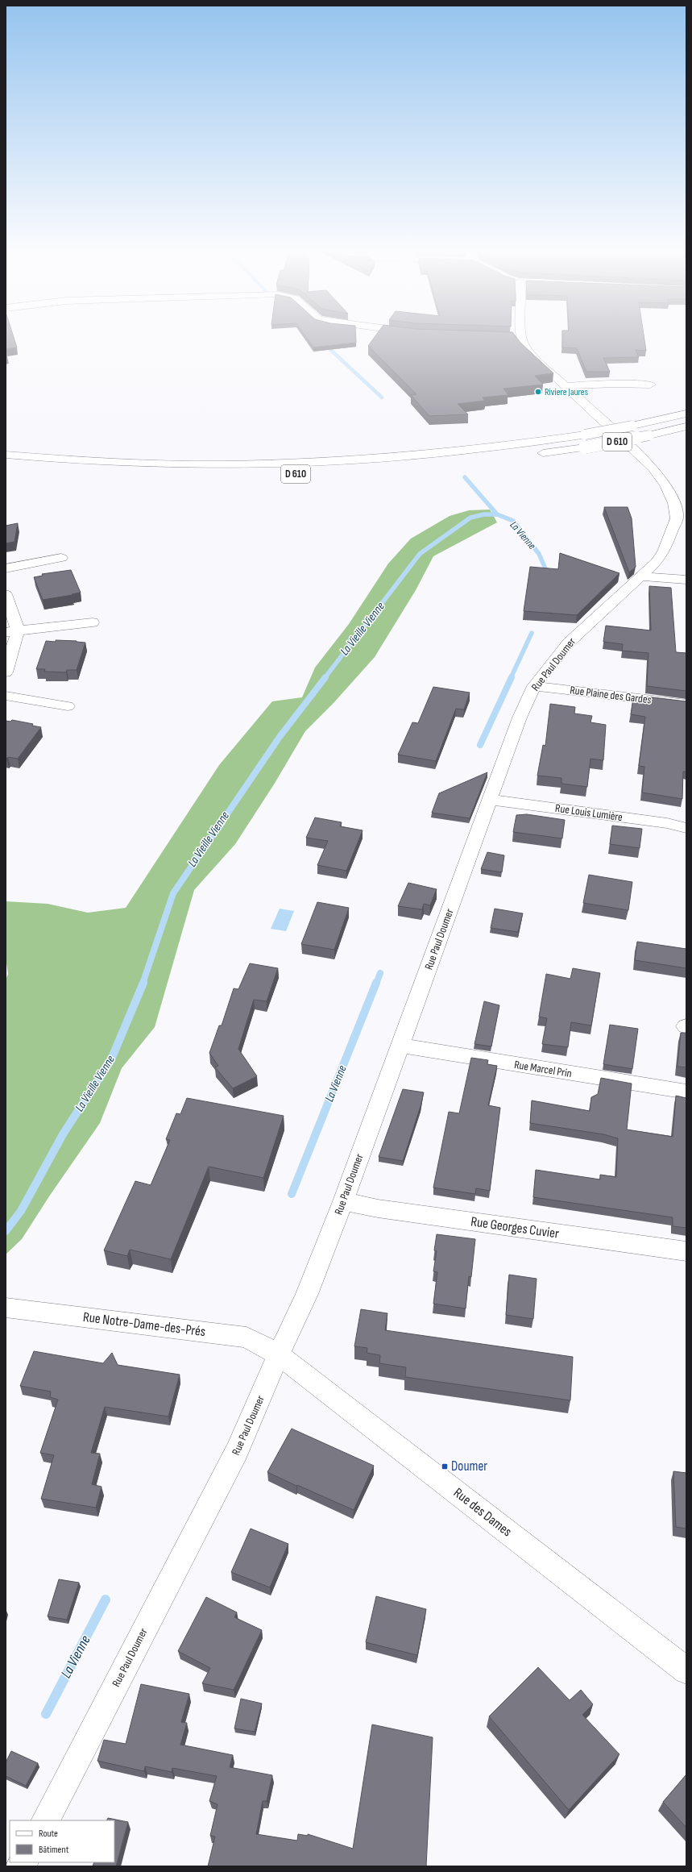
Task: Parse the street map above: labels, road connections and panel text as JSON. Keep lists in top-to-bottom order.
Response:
{
  "streets": {
    "main road": [
      "D 610",
      "Rue Paul Doumer",
      "Rue Plaine des Gardes",
      "Rue Louis Lumière",
      "Rue Marcel Prin",
      "Rue Georges Cuvier",
      "Rue Notre-Dame-des-Prés",
      "Rue des Dames"
    ]
  },
  "crossings": [
    ["Rue Paul Doumer", "Rue Plaine des Gardes"],
    ["Rue Paul Doumer", "Rue Louis Lumière"],
    ["Rue Paul Doumer", "Rue Marcel Prin"],
    ["Rue Paul Doumer", "Rue Georges Cuvier"],
    ["Rue Paul Doumer", "Rue Notre-Dame-des-Prés"],
    ["Rue Paul Doumer", "Rue des Dames"],
    ["Rue Notre-Dame-des-Prés", "Rue des Dames"]
  ],
  "water": ["La Vienne", "La Vieille Vienne"],
  "places": {
    "other": ["Riviere Jaures"],
    "transit": ["Doumer"]
  },
  "legend": ["Route", "Bâtiment"]
}
